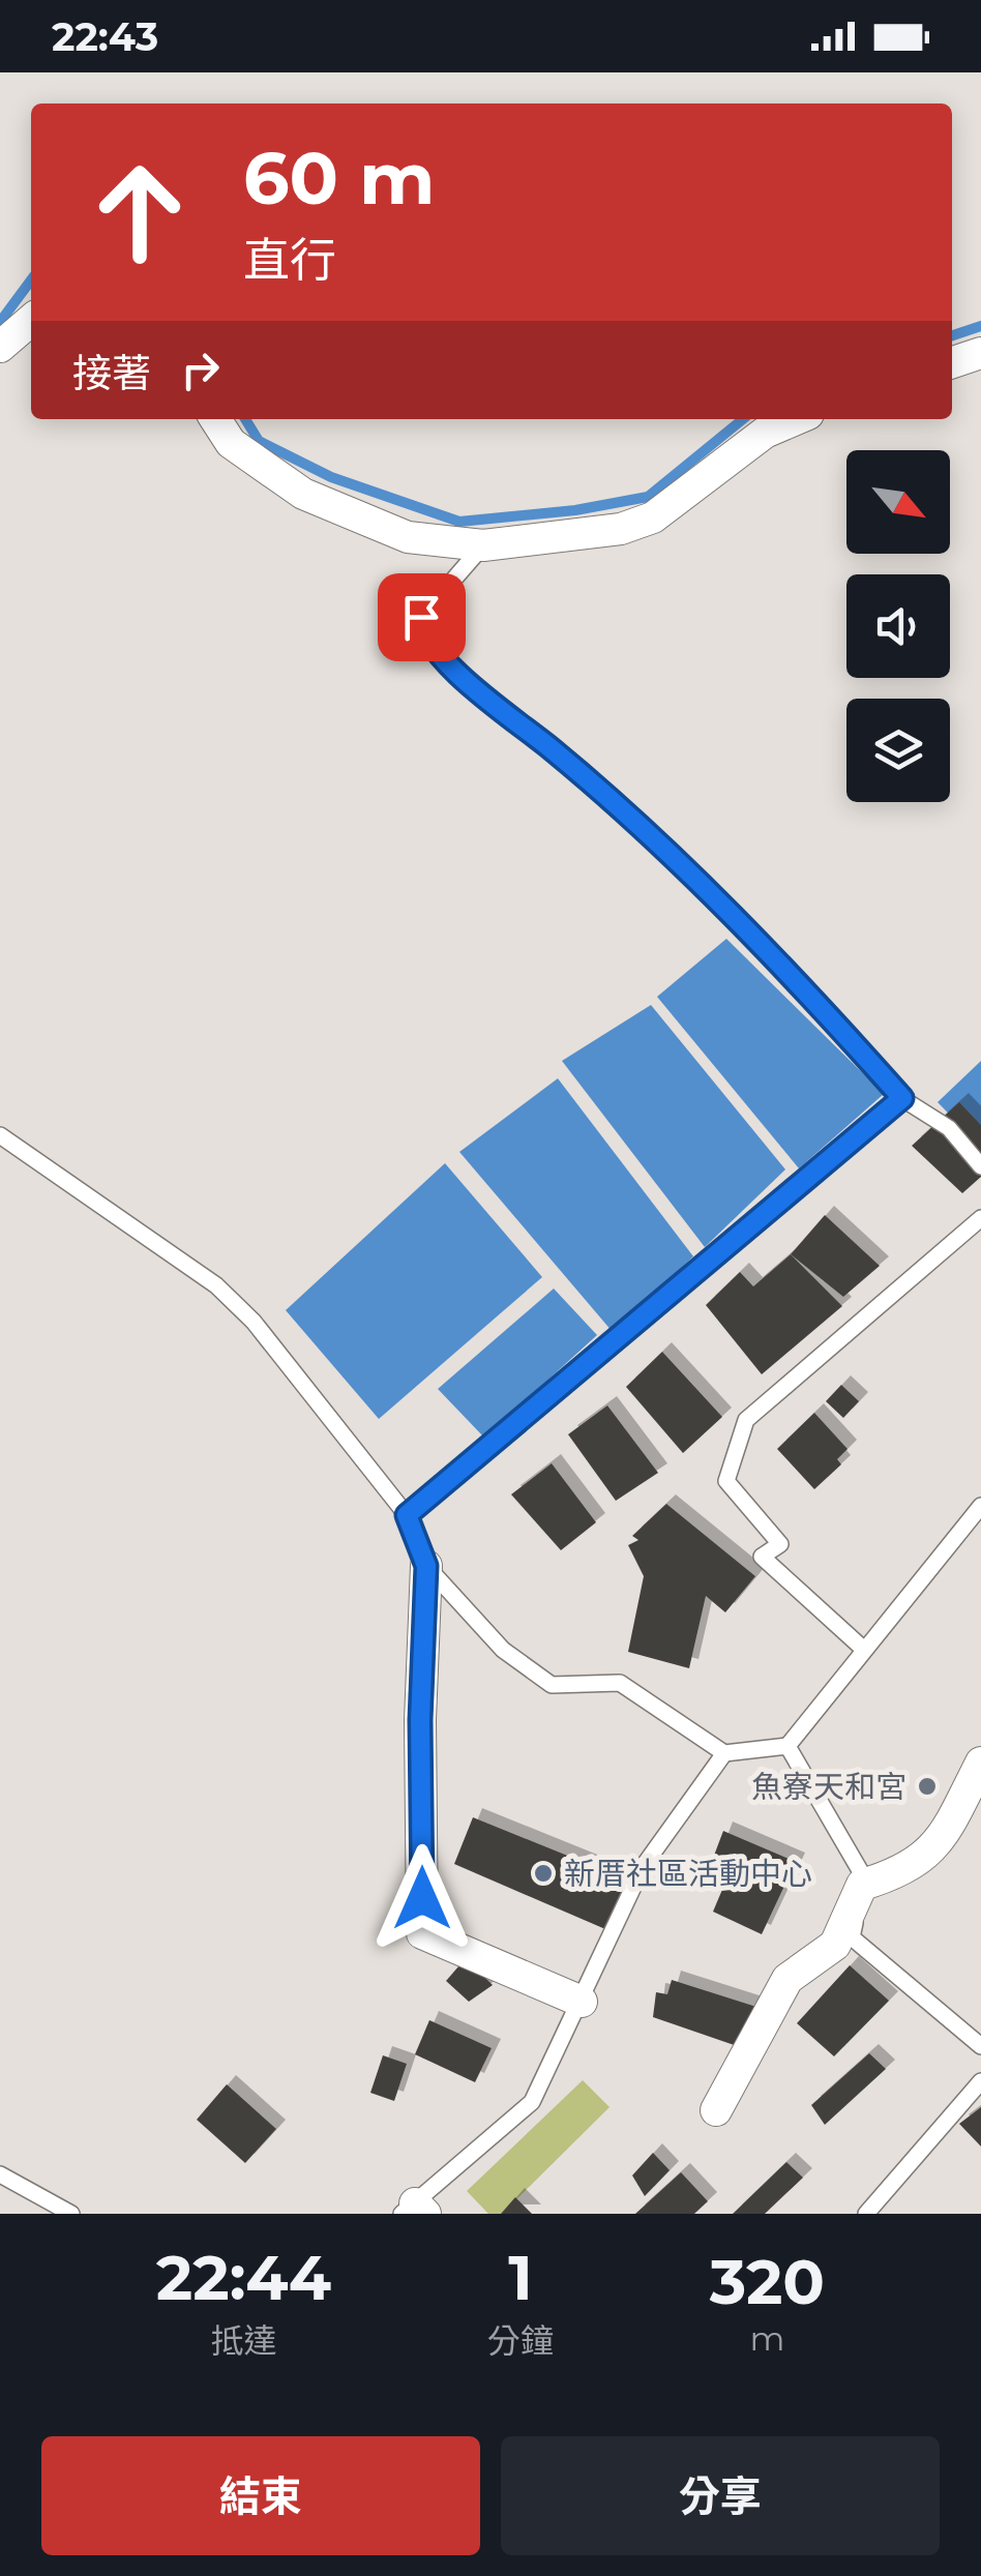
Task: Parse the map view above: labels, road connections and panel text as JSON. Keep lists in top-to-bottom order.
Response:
{
  "places": ["魚寮天和宮", "新厝社區活動中心"],
  "north": "bottom right",
  "page": {
    "status": "22:43",
    "turn": ["60 m", "直行"],
    "then": "接著",
    "eta": [
      "22:44",
      "抵達",
      "1",
      "分鐘",
      "320",
      "m"
    ],
    "buttons": ["結束", "分享"]
  }
}
